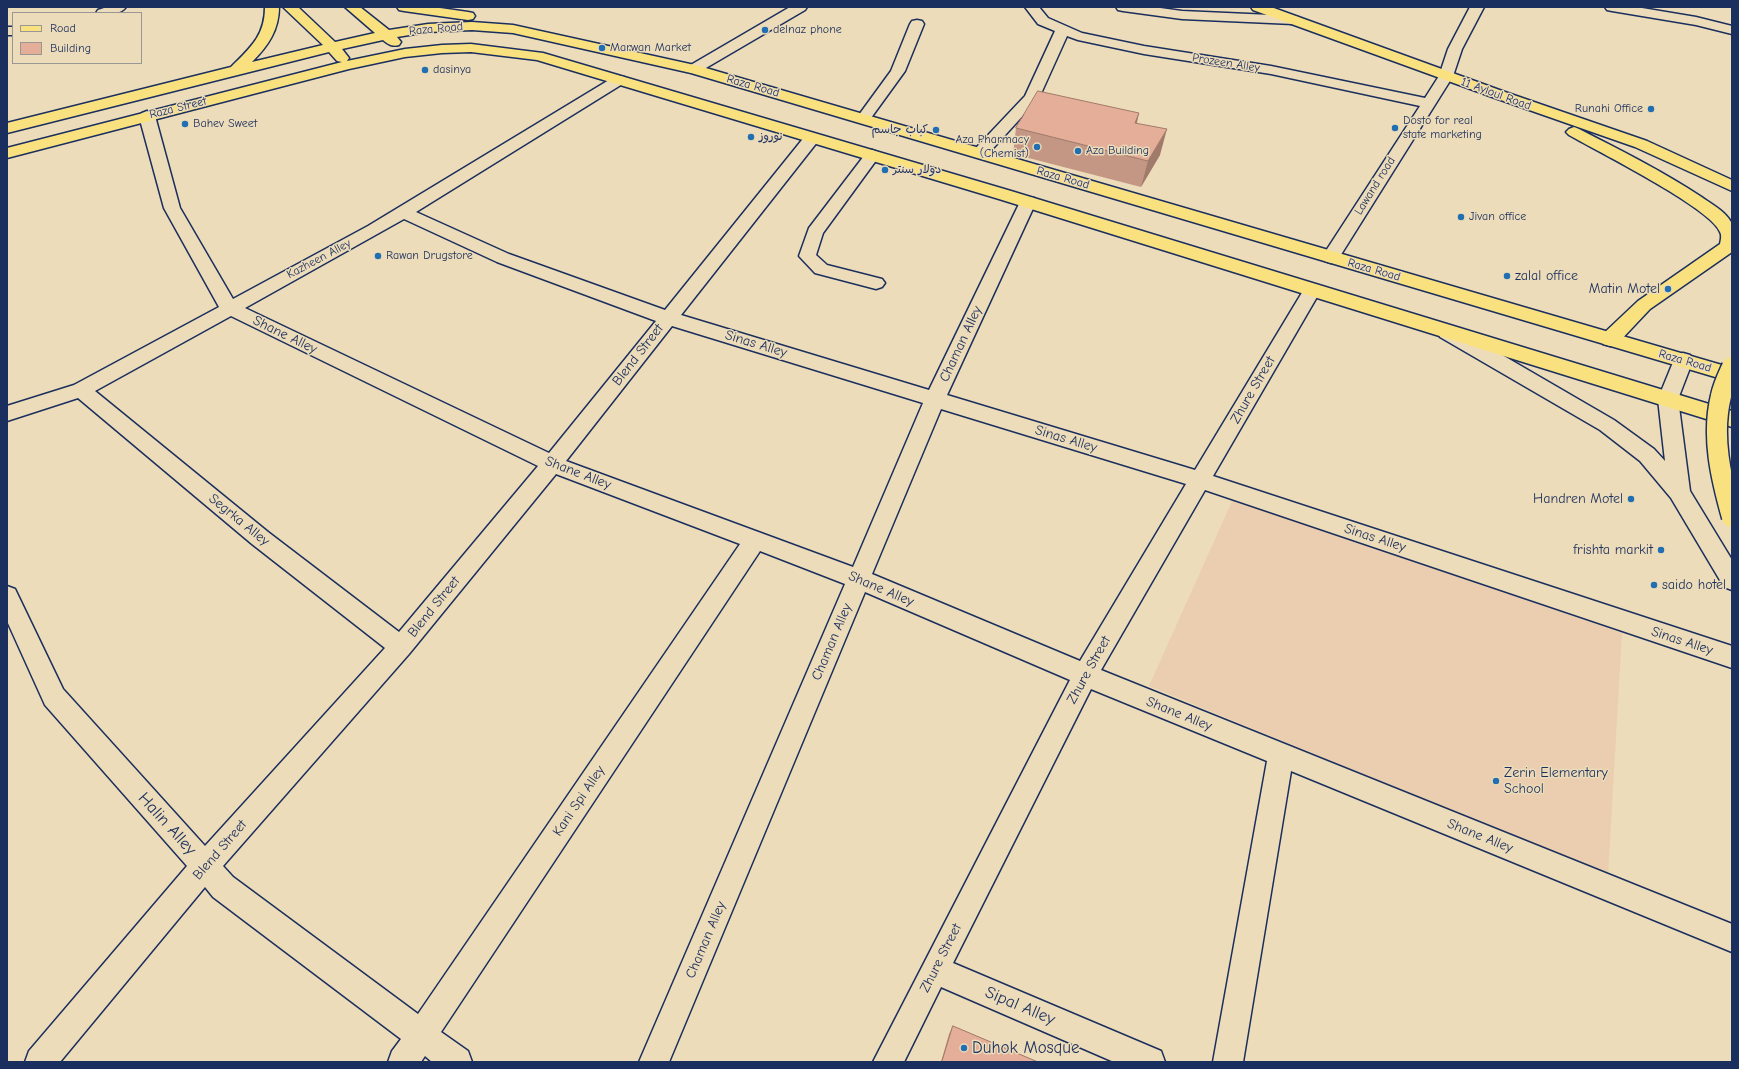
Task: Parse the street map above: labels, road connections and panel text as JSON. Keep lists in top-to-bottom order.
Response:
{
  "streets": {
    "main road": ["Raza Road", "11 Ayloul Road", "Raza Street"],
    "street": [
      "Prozeen Alley",
      "Lawand road",
      "Kazheen Alley",
      "Shane Alley",
      "Sinas Alley",
      "Chaman Alley",
      "Blend Street",
      "Zhure Street",
      "Segrka Alley",
      "Kani Spi Alley",
      "Halin Alley",
      "Sipal Alley"
    ]
  },
  "crossings": [
    ["Raza Road", "Raza Street"],
    ["Raza Road", "Lawand road"],
    ["Raza Road", "Kazheen Alley"],
    ["Raza Road", "Chaman Alley"],
    ["Raza Road", "Blend Street"],
    ["Raza Road", "Zhure Street"],
    ["Prozeen Alley", "Lawand road"],
    ["11 Ayloul Road", "Lawand road"],
    ["Kazheen Alley", "Shane Alley"],
    ["Kazheen Alley", "Sinas Alley"],
    ["Kazheen Alley", "Segrka Alley"],
    ["Shane Alley", "Chaman Alley"],
    ["Shane Alley", "Blend Street"],
    ["Shane Alley", "Zhure Street"],
    ["Shane Alley", "Kani Spi Alley"],
    ["Sinas Alley", "Chaman Alley"],
    ["Sinas Alley", "Blend Street"],
    ["Sinas Alley", "Zhure Street"],
    ["Blend Street", "Segrka Alley"],
    ["Blend Street", "Halin Alley"],
    ["Zhure Street", "Sipal Alley"],
    ["Kani Spi Alley", "Halin Alley"]
  ],
  "places": [
    "delnaz phone",
    "Marwan Market",
    "dasinya",
    "Runahi Office",
    "Bahev Sweet",
    "Dosto for real state marketing",
    "كباب جاسم",
    "نوروز",
    "Aza Pharmacy (Chemist)",
    "Aza Building",
    "دولار سنتر",
    "Jivan office",
    "Rawan Drugstore",
    "zalal office",
    "Matin Motel",
    "Handren Motel",
    "frishta markit",
    "saido hotel",
    "Zerin Elementary School",
    "Duhok Mosque"
  ],
  "legend": ["Road", "Building"]
}
